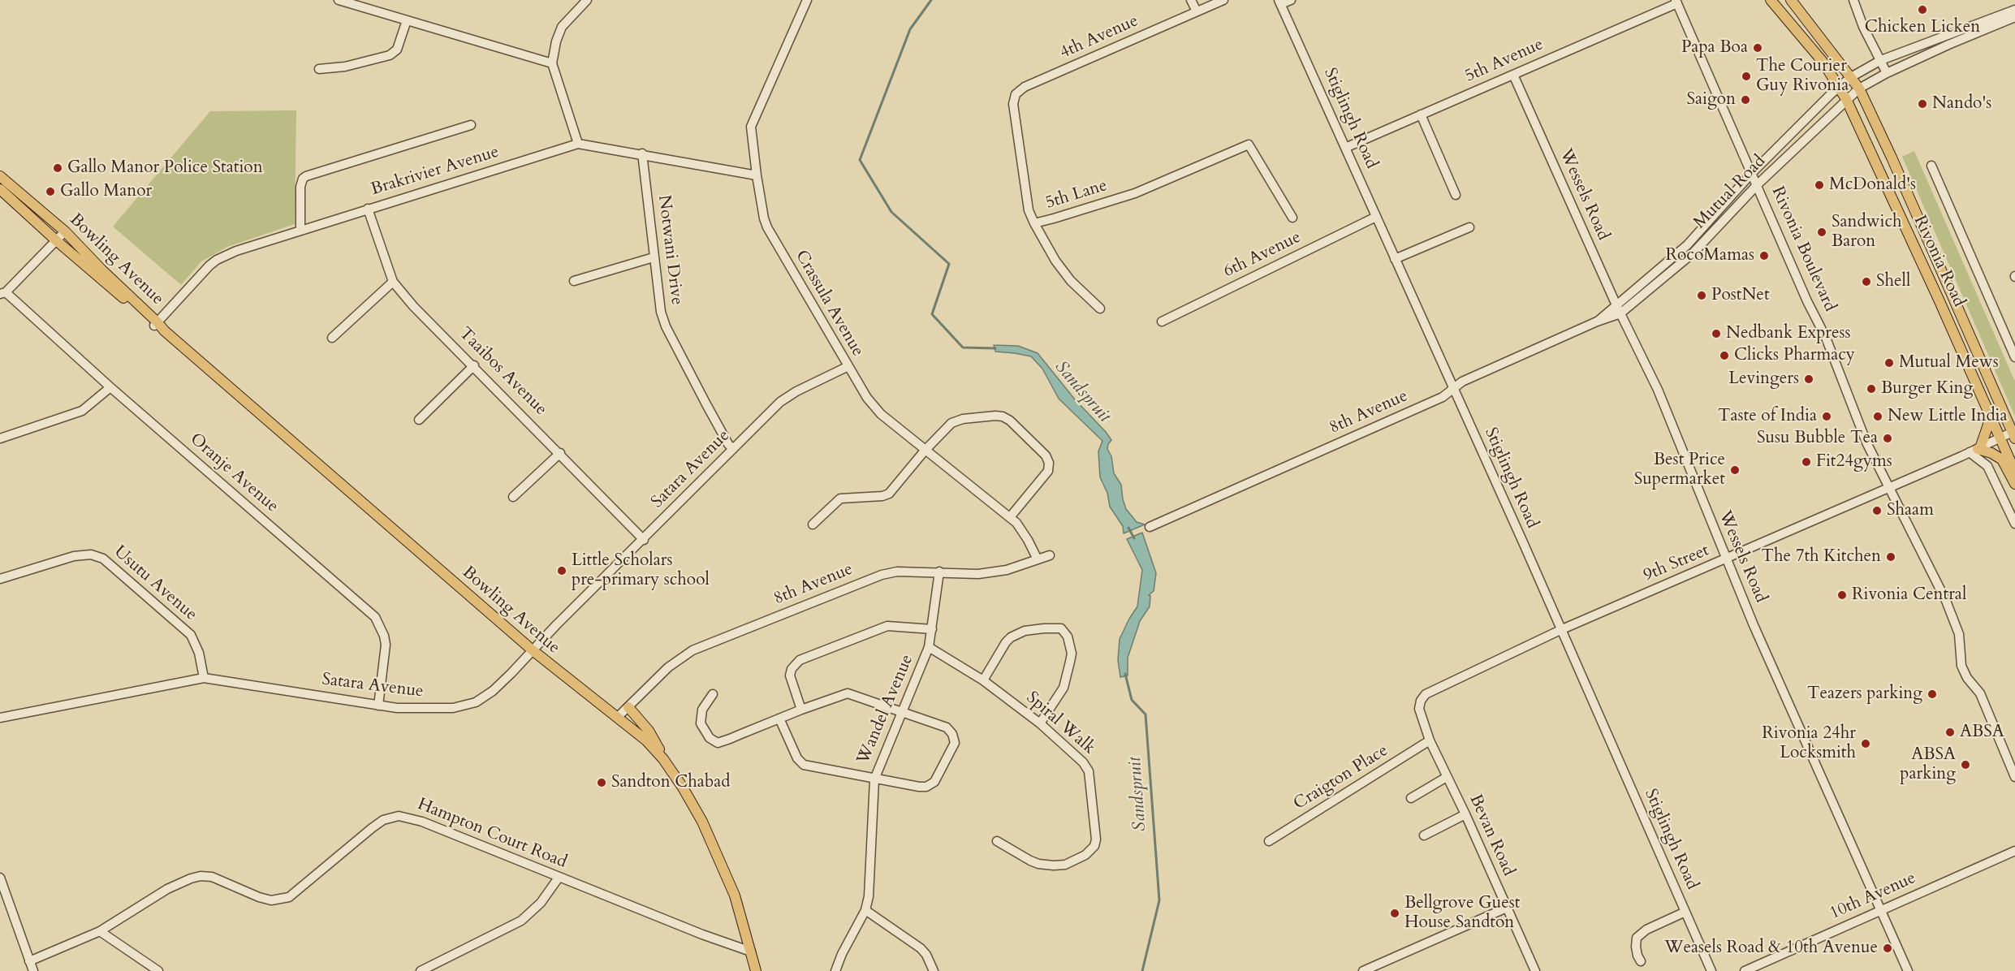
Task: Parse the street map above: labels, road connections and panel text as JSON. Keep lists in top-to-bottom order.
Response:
{
  "streets": {
    "main road": ["Bowling Avenue", "Rivonia Road"],
    "street": [
      "4th Avenue",
      "5th Avenue",
      "Stiglingh Road",
      "Brakrivier Avenue",
      "Mutual Road",
      "5th Lane",
      "Wessels Road",
      "Rivonia Boulevard",
      "Notwani Drive",
      "6th Avenue",
      "Crassula Avenue",
      "Taaibos Avenue",
      "8th Avenue",
      "Satara Avenue",
      "Oranje Avenue",
      "9th Street",
      "Usutu Avenue",
      "Wandel Avenue",
      "Spiral Walk",
      "Craigton Place",
      "Hampton Court Road",
      "Bevan Road",
      "10th Avenue"
    ]
  },
  "crossings": [
    ["4th Avenue", "5th Lane"],
    ["5th Avenue", "Stiglingh Road"],
    ["5th Avenue", "Wessels Road"],
    ["5th Avenue", "Rivonia Boulevard"],
    ["Stiglingh Road", "6th Avenue"],
    ["Stiglingh Road", "8th Avenue"],
    ["Stiglingh Road", "9th Street"],
    ["Brakrivier Avenue", "Notwani Drive"],
    ["Brakrivier Avenue", "Bowling Avenue"],
    ["Brakrivier Avenue", "Crassula Avenue"],
    ["Brakrivier Avenue", "Taaibos Avenue"],
    ["Mutual Road", "Wessels Road"],
    ["Mutual Road", "Rivonia Boulevard"],
    ["Mutual Road", "Rivonia Road"],
    ["Mutual Road", "8th Avenue"],
    ["Wessels Road", "8th Avenue"],
    ["Wessels Road", "9th Street"],
    ["Wessels Road", "10th Avenue"],
    ["Rivonia Boulevard", "9th Street"],
    ["Notwani Drive", "Satara Avenue"],
    ["Bowling Avenue", "8th Avenue"],
    ["Bowling Avenue", "Satara Avenue"],
    ["Bowling Avenue", "Hampton Court Road"],
    ["Rivonia Road", "9th Street"],
    ["Crassula Avenue", "8th Avenue"],
    ["Crassula Avenue", "Satara Avenue"],
    ["Taaibos Avenue", "Satara Avenue"],
    ["8th Avenue", "Wandel Avenue"],
    ["Satara Avenue", "Oranje Avenue"],
    ["Satara Avenue", "Usutu Avenue"],
    ["9th Street", "Craigton Place"],
    ["9th Street", "Bevan Road"],
    ["Wandel Avenue", "Spiral Walk"],
    ["Craigton Place", "Bevan Road"]
  ],
  "water": ["Sandspruit"],
  "places": [
    "Chicken Licken",
    "Papa Boa",
    "The Courier Guy Rivonia",
    "Saigon",
    "Nando's",
    "Gallo Manor Police Station",
    "McDonald's",
    "Gallo Manor",
    "Sandwich Baron",
    "RocoMamas",
    "Shell",
    "PostNet",
    "Nedbank Express",
    "Clicks Pharmacy",
    "Mutual Mews",
    "Levingers",
    "Burger King",
    "Taste of India",
    "New Little India",
    "Susu Bubble Tea",
    "Fit24gyms",
    "Best Price Supermarket",
    "Shaam",
    "The 7th Kitchen",
    "Little Scholars pre-primary school",
    "Rivonia Central",
    "Teazers parking",
    "ABSA",
    "Rivonia 24hr Locksmith",
    "ABSA parking",
    "Sandton Chabad",
    "Bellgrove Guest House Sandton",
    "Weasels Road & 10th Avenue"
  ]
}
